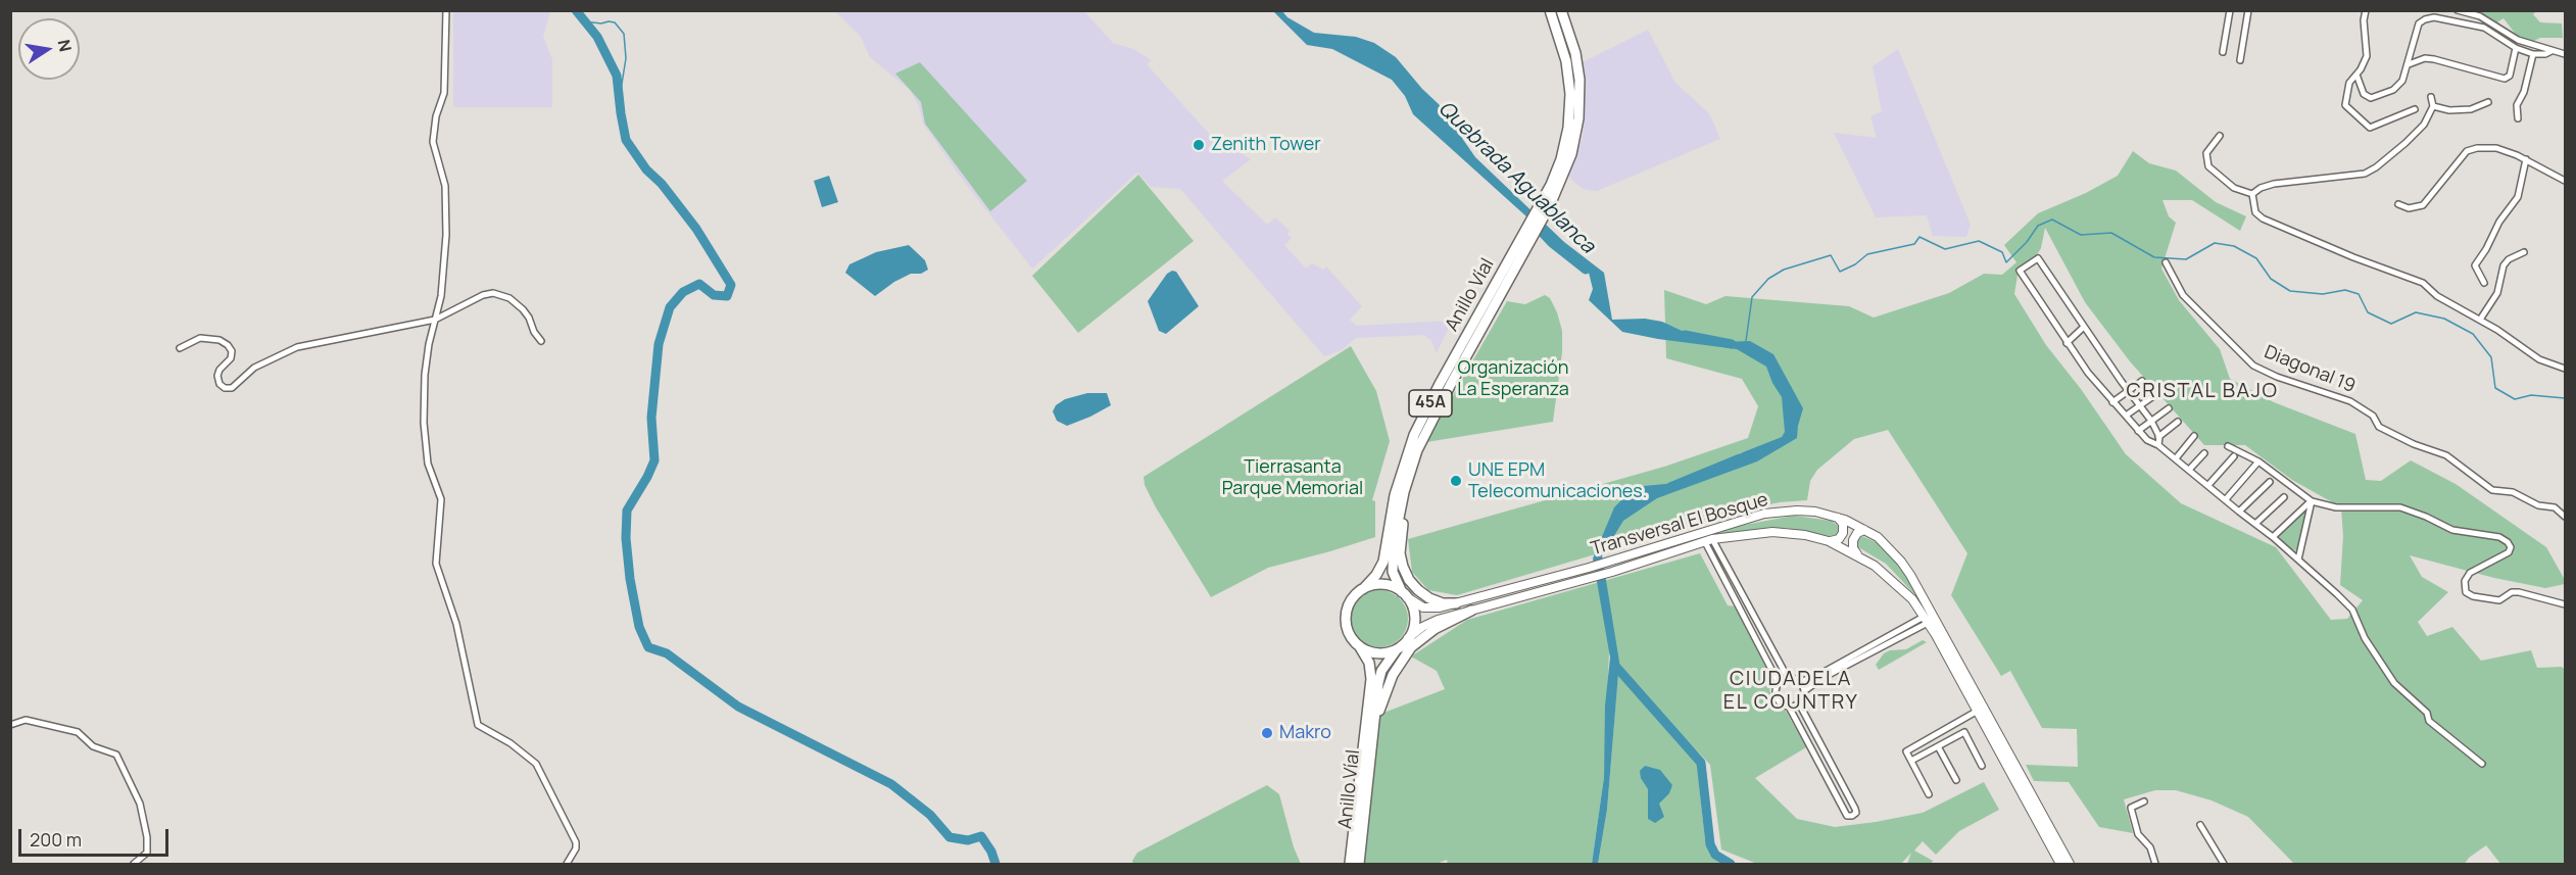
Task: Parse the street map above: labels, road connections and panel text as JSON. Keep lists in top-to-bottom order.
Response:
{
  "streets": {
    "highway": ["Anillo Víal", "45A"],
    "main road": ["Transversal El Bosque"],
    "street": ["Diagonal 19"]
  },
  "crossings": [
    ["Anillo Víal", "Transversal El Bosque"]
  ],
  "districts": ["CRISTAL BAJO", "CIUDADELA EL COUNTRY"],
  "water": ["Quebrada Aguablanca"],
  "parks": ["Organización La Esperanza", "Tierrasanta Parque Memorial"],
  "places": ["Zenith Tower", "UNE EPM Telecomunicaciones.", "Makro"],
  "scale_bar": "200 m",
  "north": "right"
}
